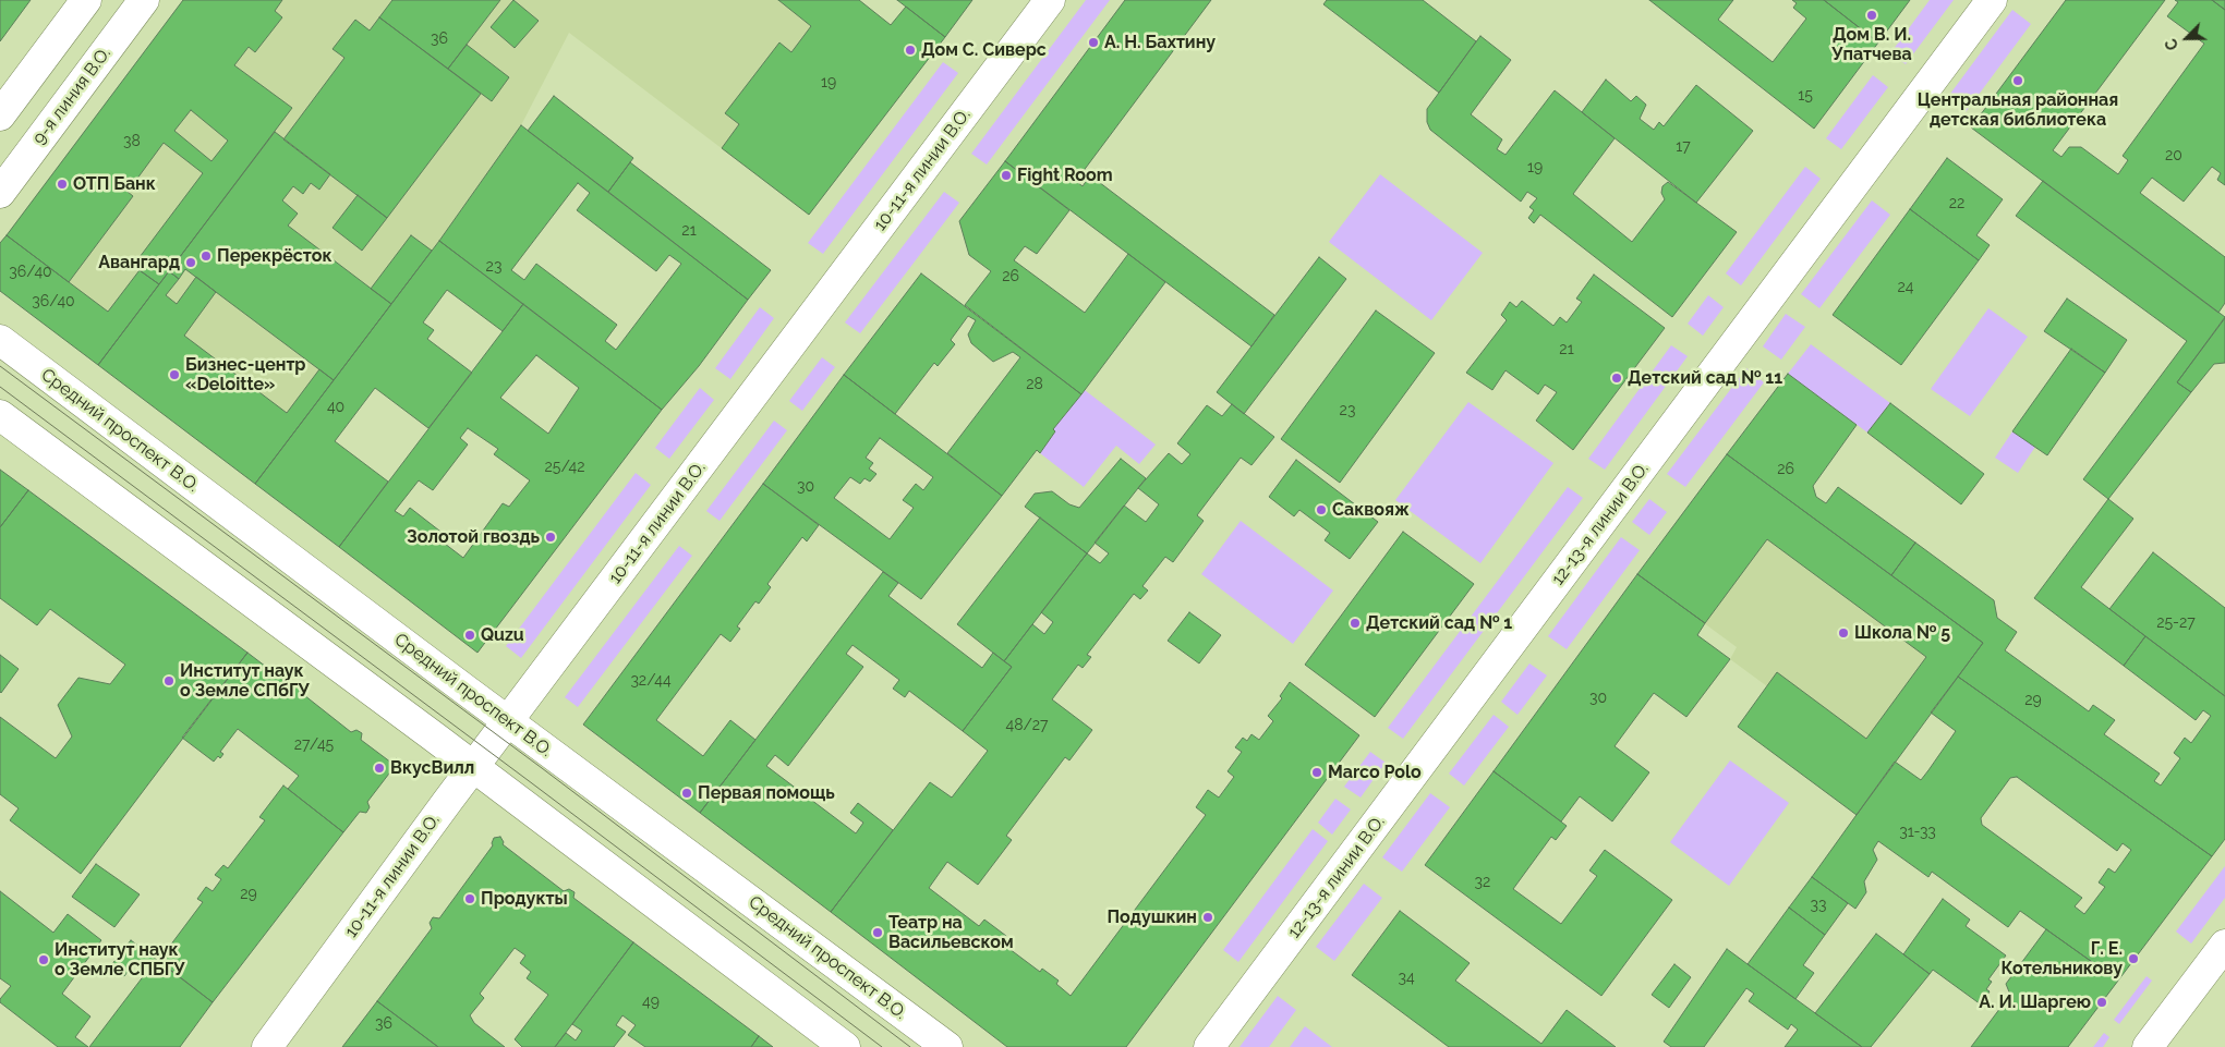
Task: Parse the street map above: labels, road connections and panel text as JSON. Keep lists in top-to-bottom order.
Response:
{
  "streets": {
    "street": [
      "9-я линия В.О.",
      "10-11-я линии В.О.",
      "Средний проспект В.О.",
      "12-13-я линии В.О."
    ]
  },
  "crossings": [
    ["10-11-я линии В.О.", "Средний проспект В.О."]
  ],
  "places": [
    "Дом В. И. Упатчева",
    "А. Н. Бахтину",
    "Дом С. Сиверс",
    "Центральная районная детская библиотека",
    "Fight Room",
    "ОТП Банк",
    "Перекрёсток",
    "Авангард",
    "Бизнес-центр «Deloitte»",
    "Детский сад № 11",
    "Саквояж",
    "Золотой гвоздь",
    "Детский сад № 1",
    "Школа № 5",
    "Quzu",
    "Институт наук о Земле СПбГУ",
    "ВкусВилл",
    "Marco Polo",
    "Первая помощь",
    "Продукты",
    "Подушкин",
    "Театр на Васильевском",
    "Г. Е. Котельникову",
    "Институт наук о Земле СПБГУ",
    "А. И. Шаргею"
  ],
  "house_numbers": [
    "36",
    "19",
    "15",
    "38",
    "17",
    "20",
    "19",
    "22",
    "21",
    "23",
    "36/40",
    "26",
    "24",
    "36/40",
    "21",
    "28",
    "40",
    "23",
    "25/42",
    "26",
    "30",
    "25-27",
    "32/44",
    "30",
    "29",
    "48/27",
    "27/45",
    "31-33",
    "32",
    "29",
    "33",
    "34",
    "49",
    "36"
  ],
  "north": "bottom left"
}
